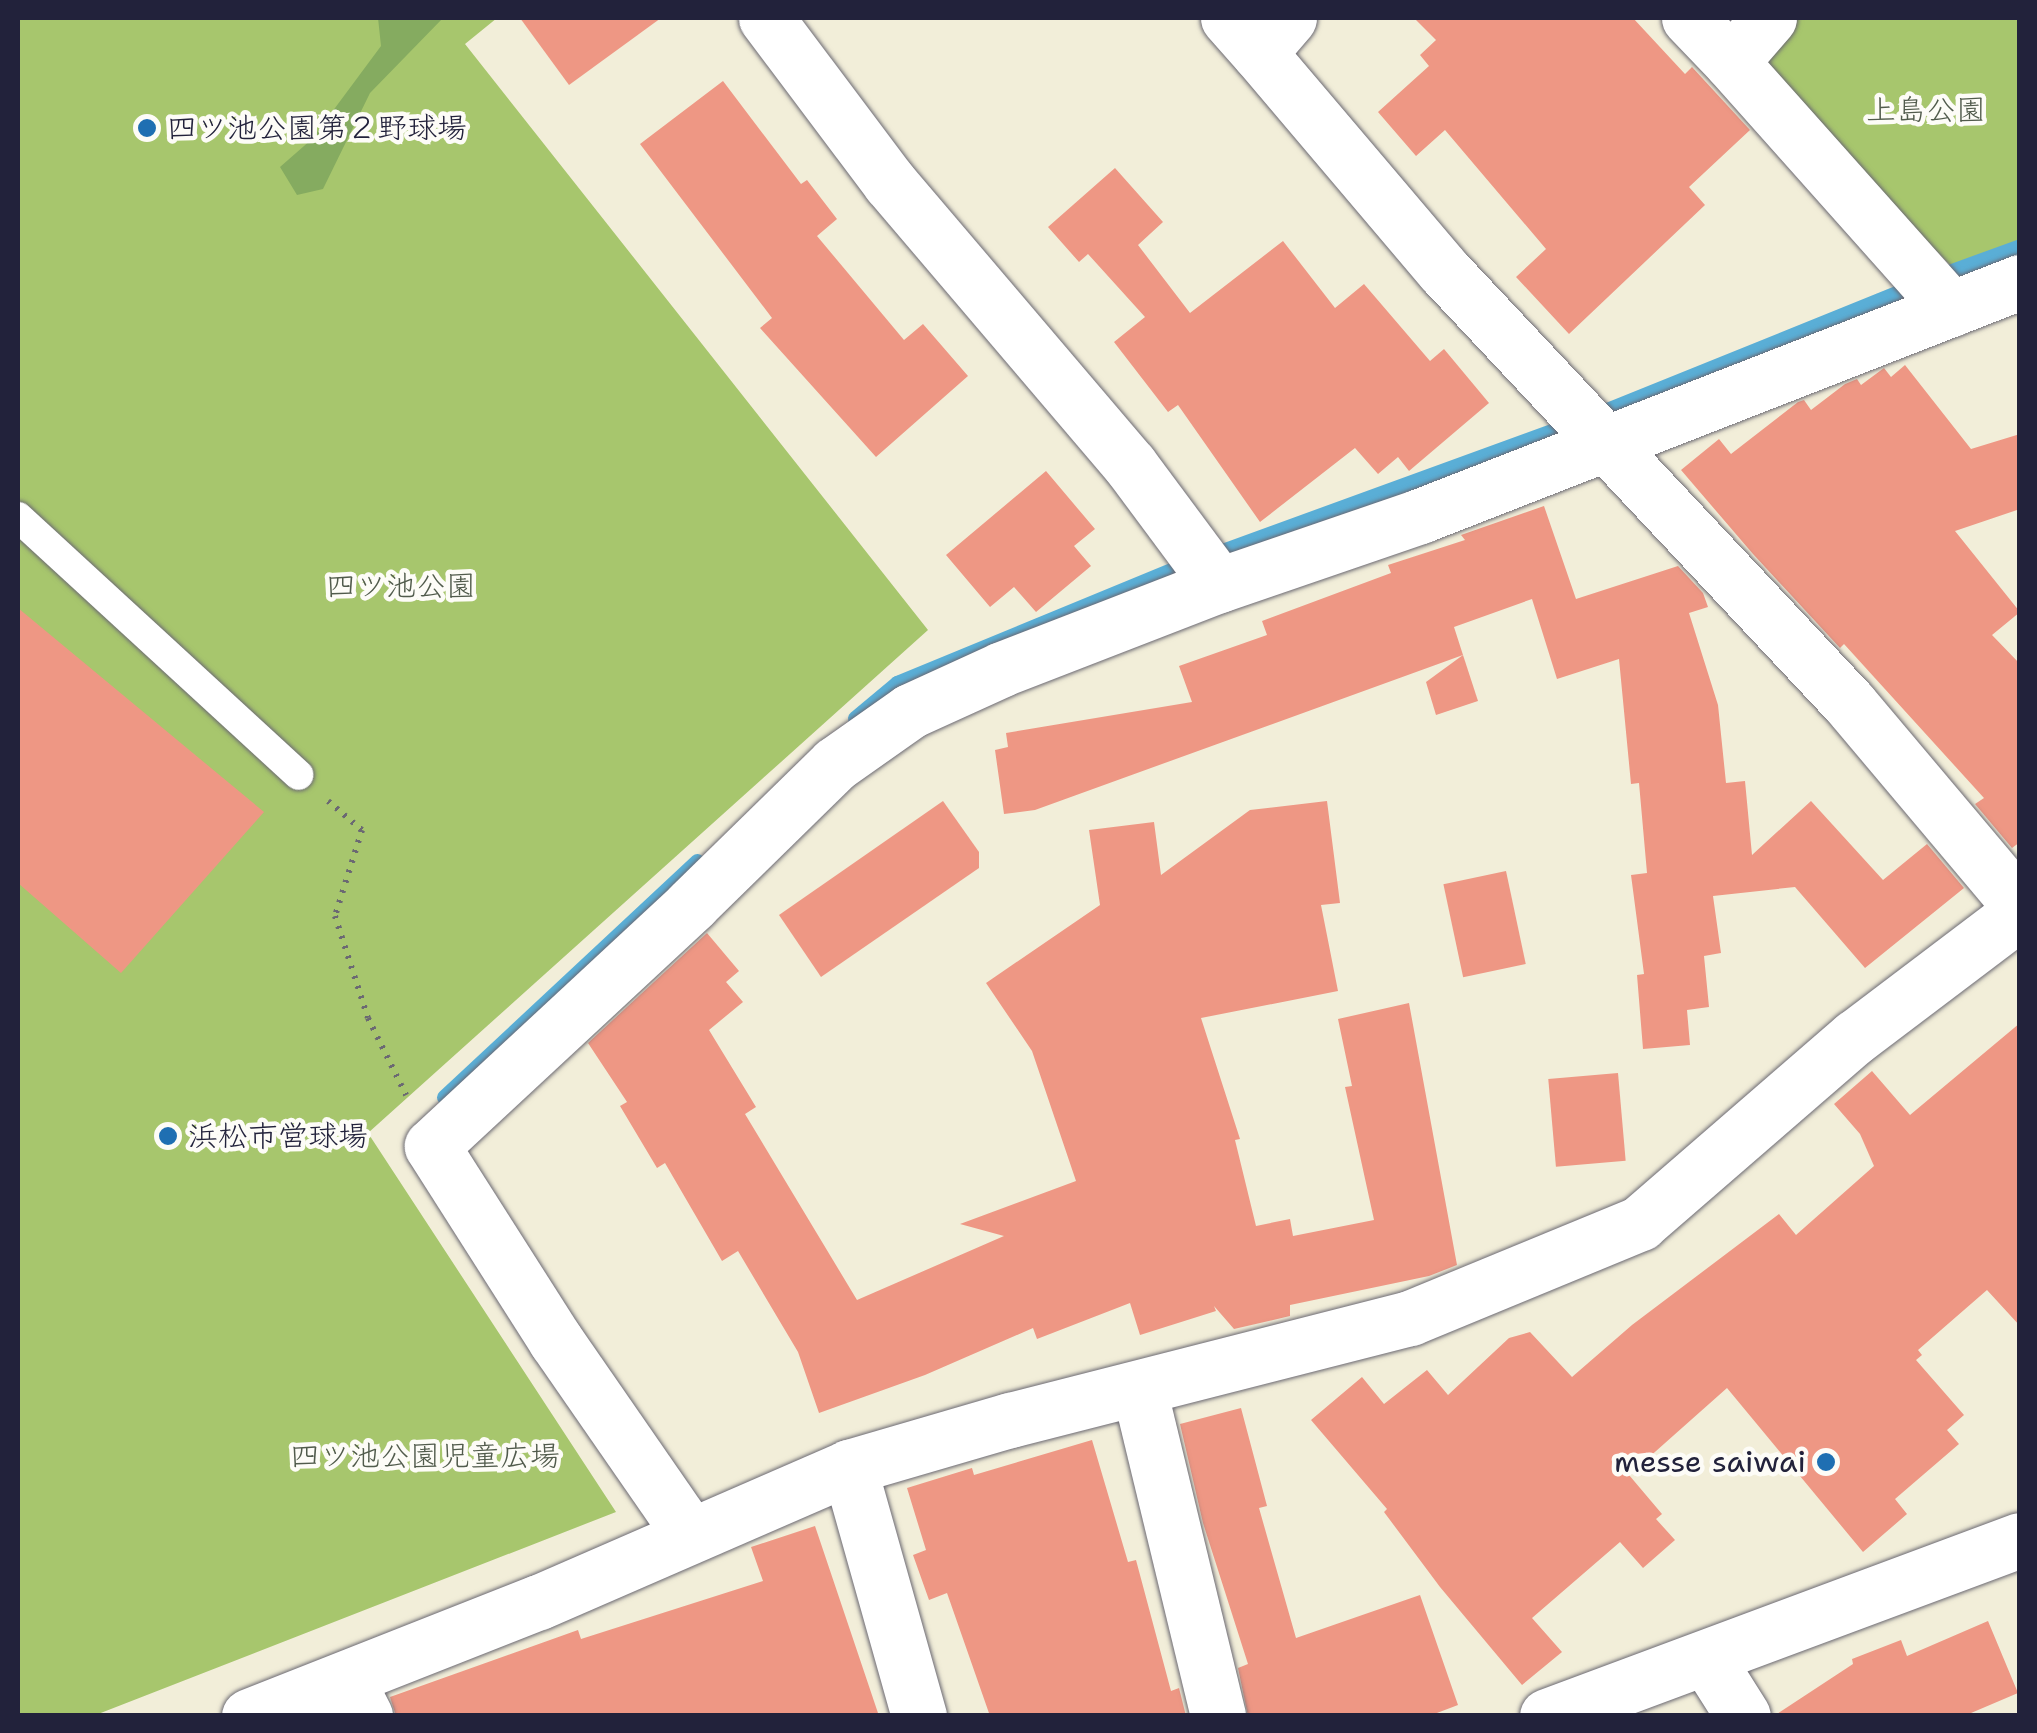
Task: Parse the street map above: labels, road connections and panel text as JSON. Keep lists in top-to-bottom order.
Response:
{
  "parks": ["上島公園", "四ツ池公園", "四ツ池公園児童広場"],
  "places": ["四ツ池公園第２野球場", "浜松市営球場", "messe saiwai"]
}
